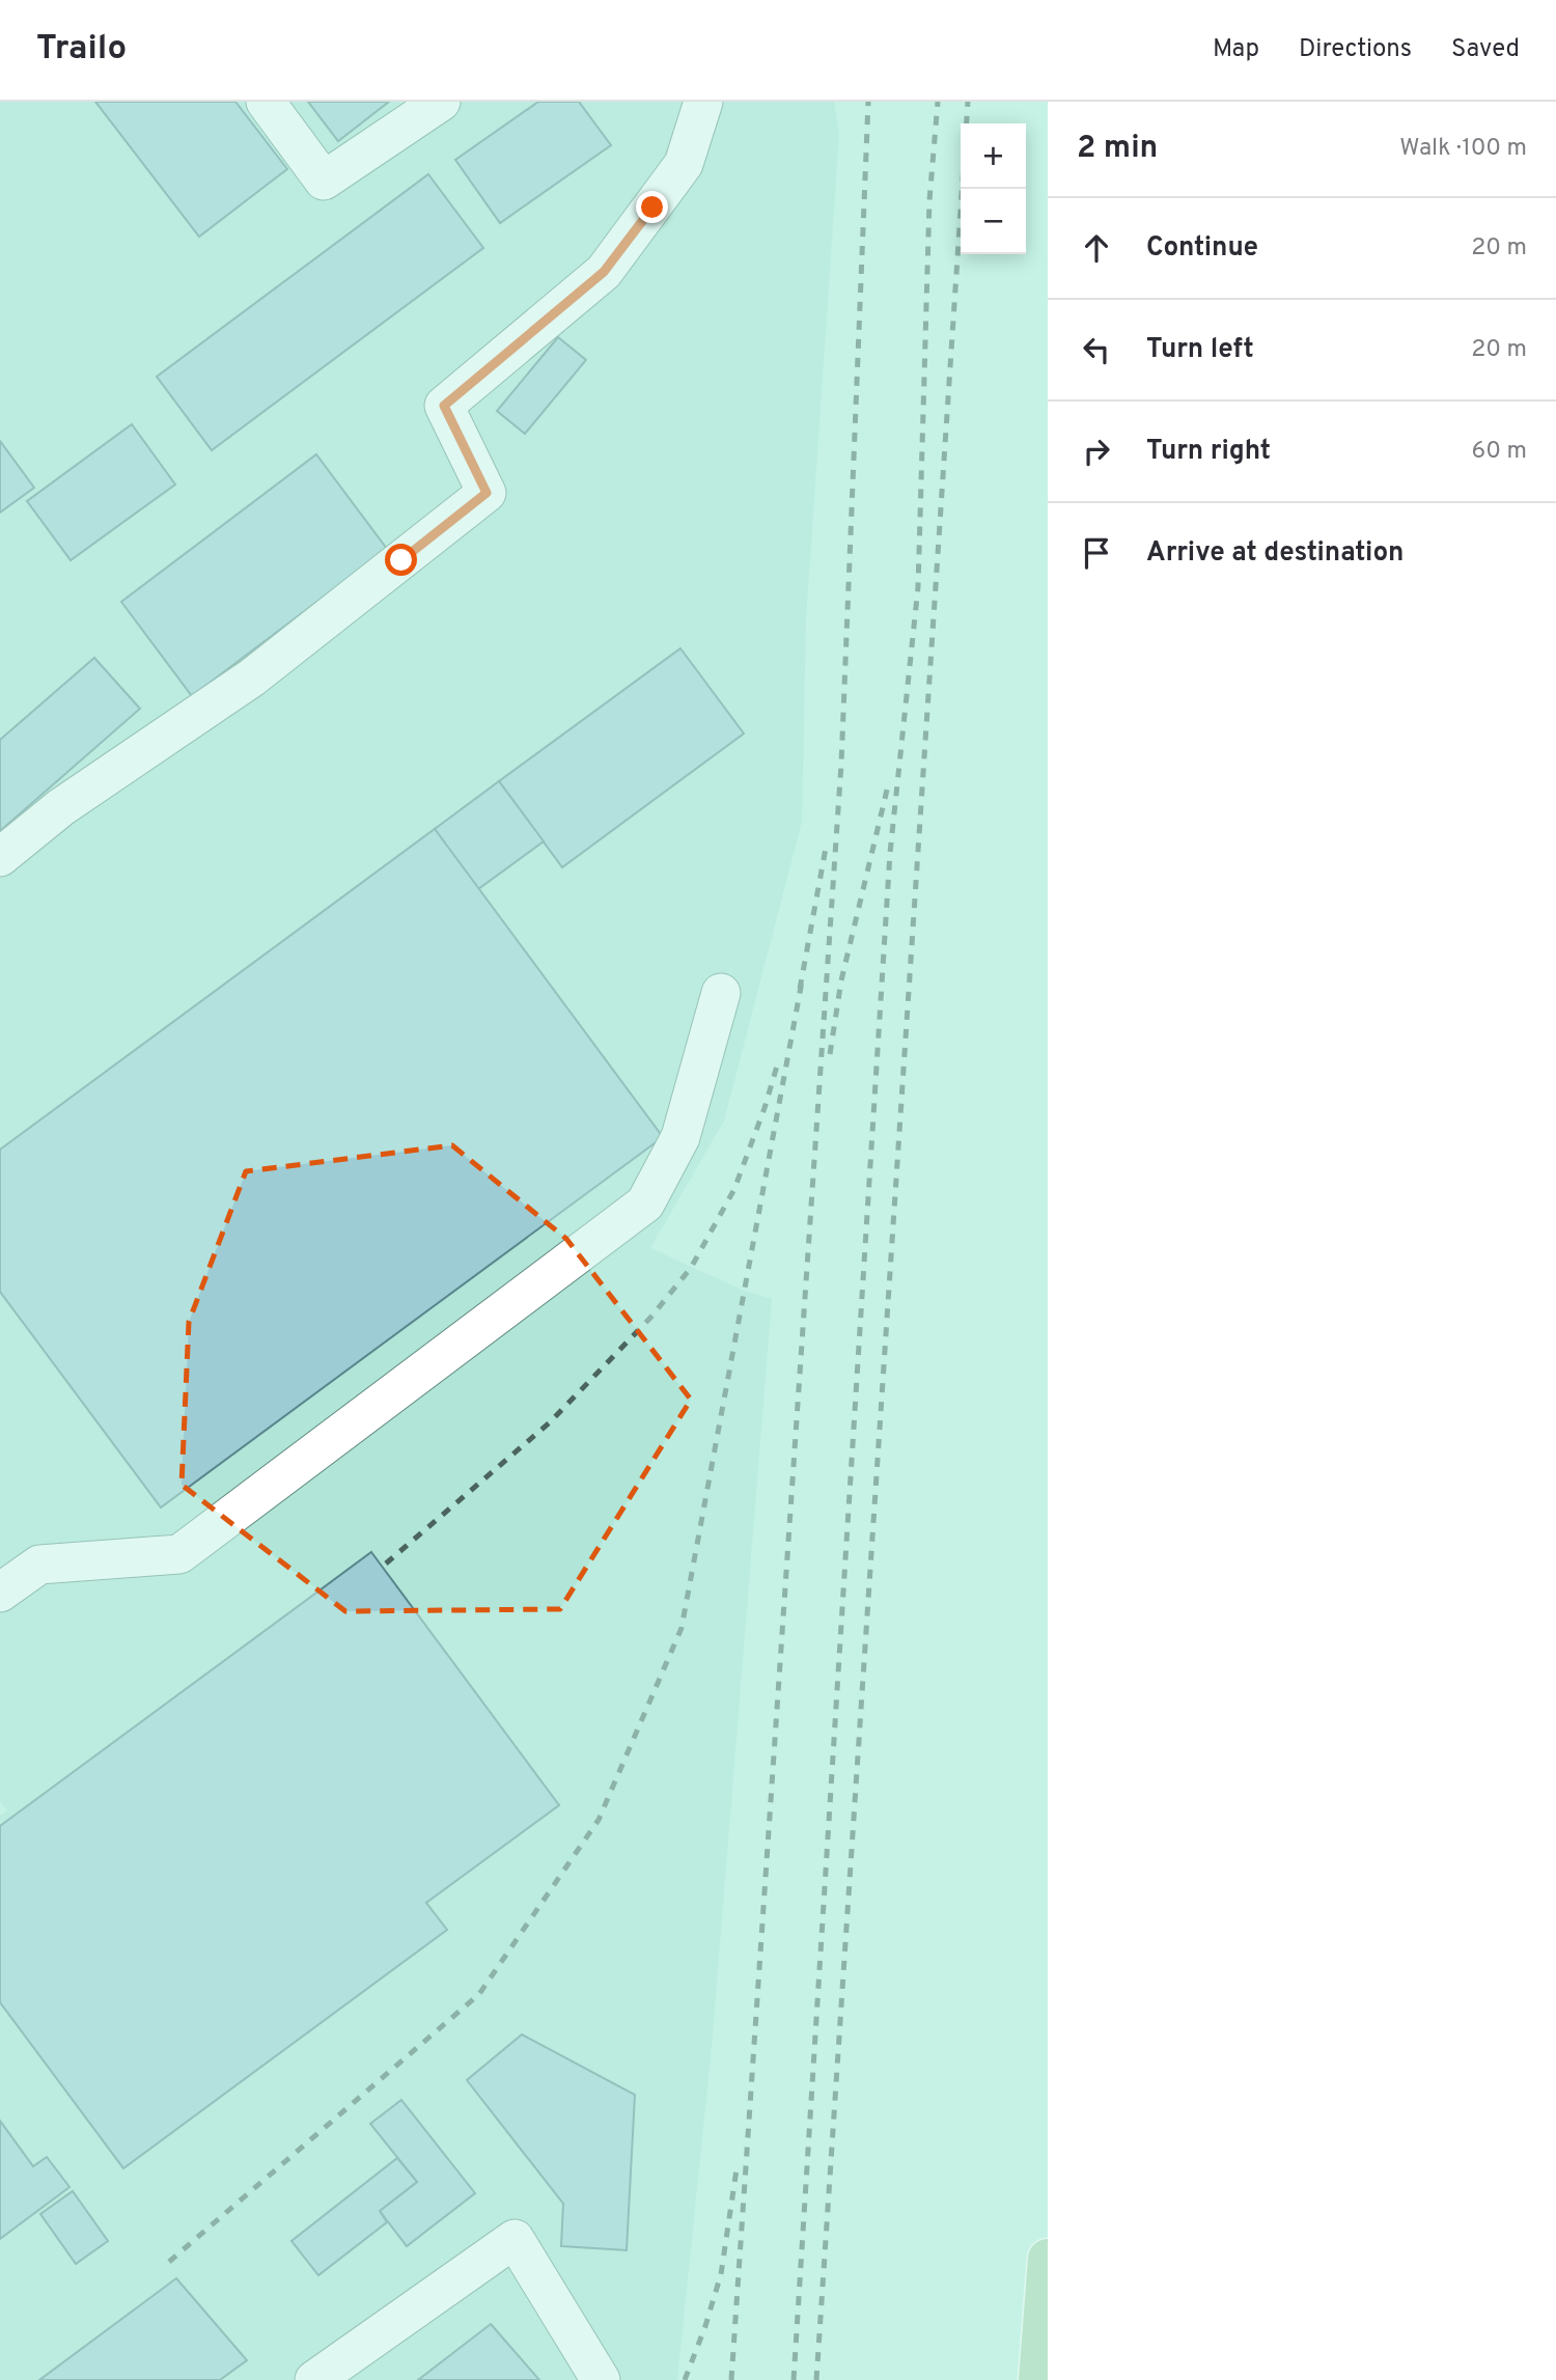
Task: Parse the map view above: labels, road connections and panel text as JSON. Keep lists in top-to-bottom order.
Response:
{
  "page": {
    "header": "Trailo",
    "nav": ["Map", "Directions", "Saved"],
    "heading": ["2 min", "Walk · 100 m"],
    "map_buttons": ["+", "−"],
    "list": [
      ["Continue", "20 m"],
      ["Turn left", "20 m"],
      ["Turn right", "60 m"],
      "Arrive at destination"
    ]
  }
}
